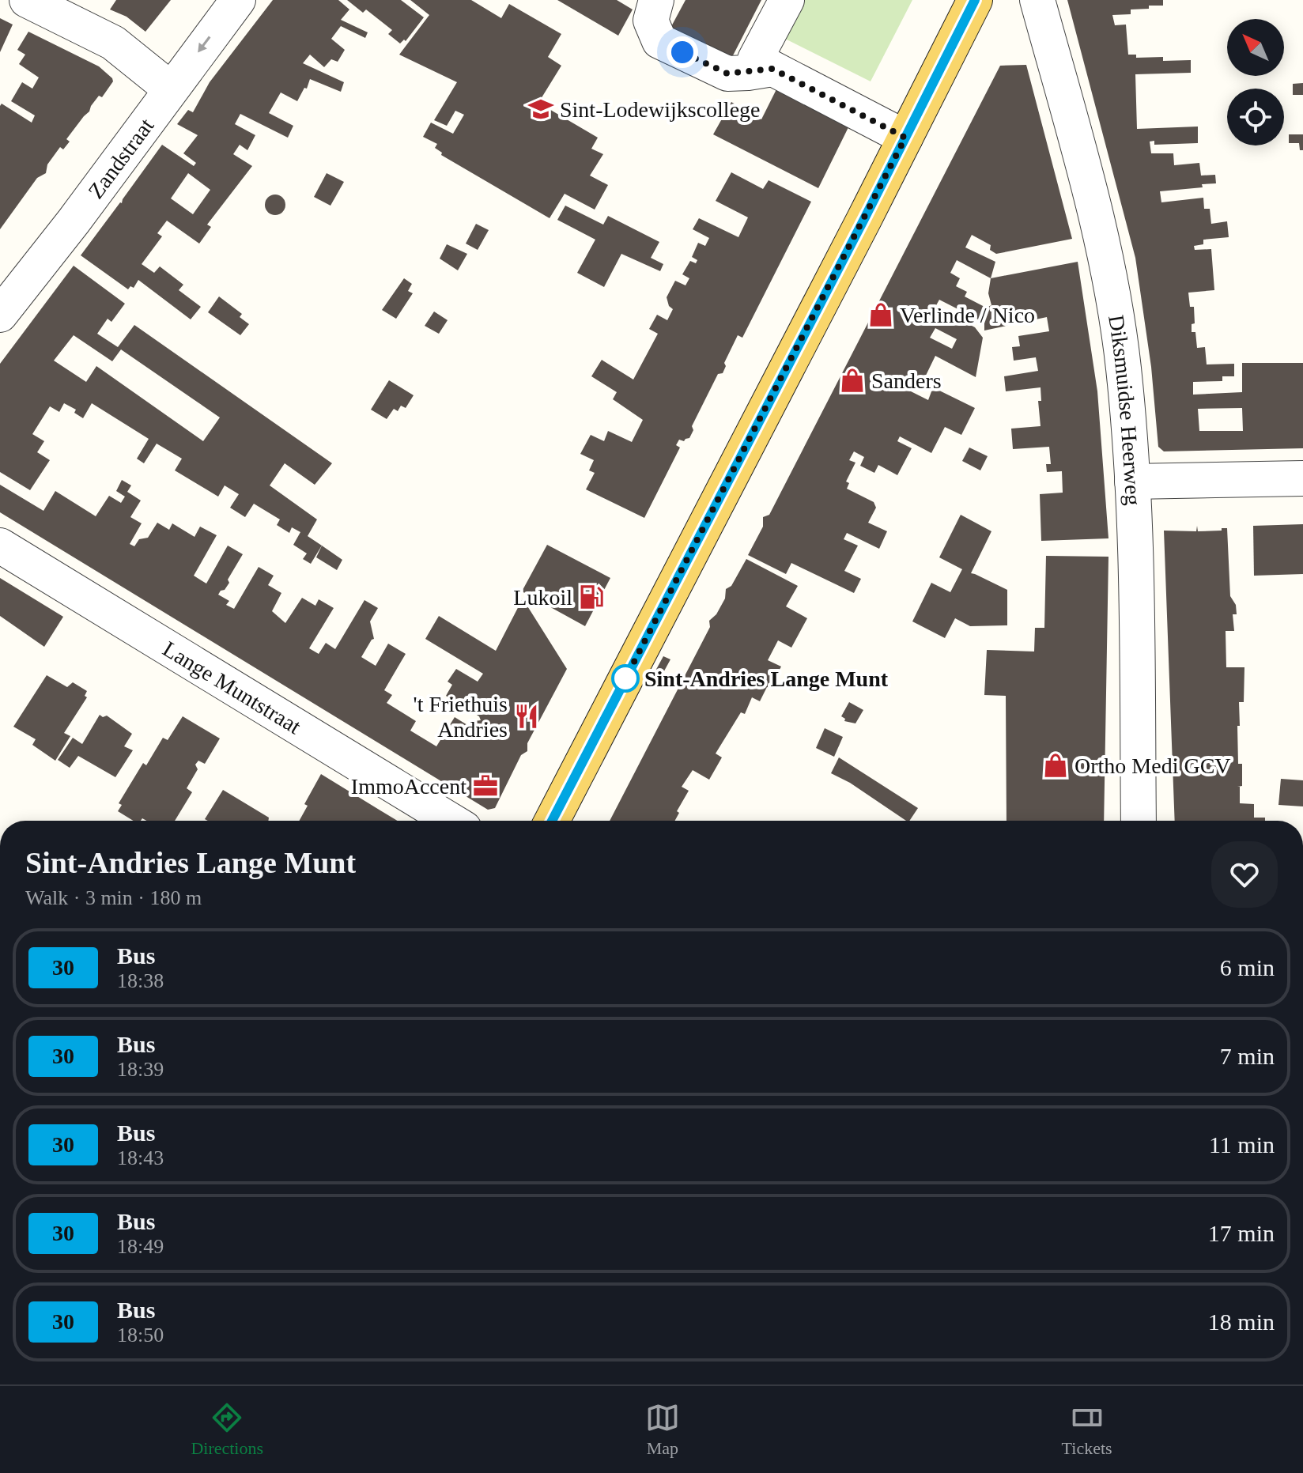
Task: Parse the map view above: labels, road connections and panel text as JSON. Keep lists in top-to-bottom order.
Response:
{
  "streets": {
    "street": ["Zandstraat", "Diksmuidse Heerweg", "Lange Muntstraat"]
  },
  "places": {
    "school or university": ["Sint-Lodewijkscollege"],
    "shop": ["Verlinde / Nico", "Sanders", "Ortho Medi GCV"],
    "fuel station": ["Lukoil"],
    "other": ["Sint-Andries Lange Munt"],
    "restaurant": ["'t Friethuis Andries"],
    "office": ["ImmoAccent"]
  },
  "lines": ["bus line 30"],
  "north": "top left",
  "page": {
    "heading": ["Sint-Andries Lange Munt", "Walk · 3 min · 180 m"],
    "list": [
      {
        "mark": "30",
        "name": "Bus",
        "note": "18:38",
        "value": "6 min"
      },
      {
        "mark": "30",
        "name": "Bus",
        "note": "18:39",
        "value": "7 min"
      },
      {
        "mark": "30",
        "name": "Bus",
        "note": "18:43",
        "value": "11 min"
      },
      {
        "mark": "30",
        "name": "Bus",
        "note": "18:49",
        "value": "17 min"
      },
      {
        "mark": "30",
        "name": "Bus",
        "note": "18:50",
        "value": "18 min"
      }
    ],
    "tabs": ["Directions", "Map", "Tickets"]
  }
}
